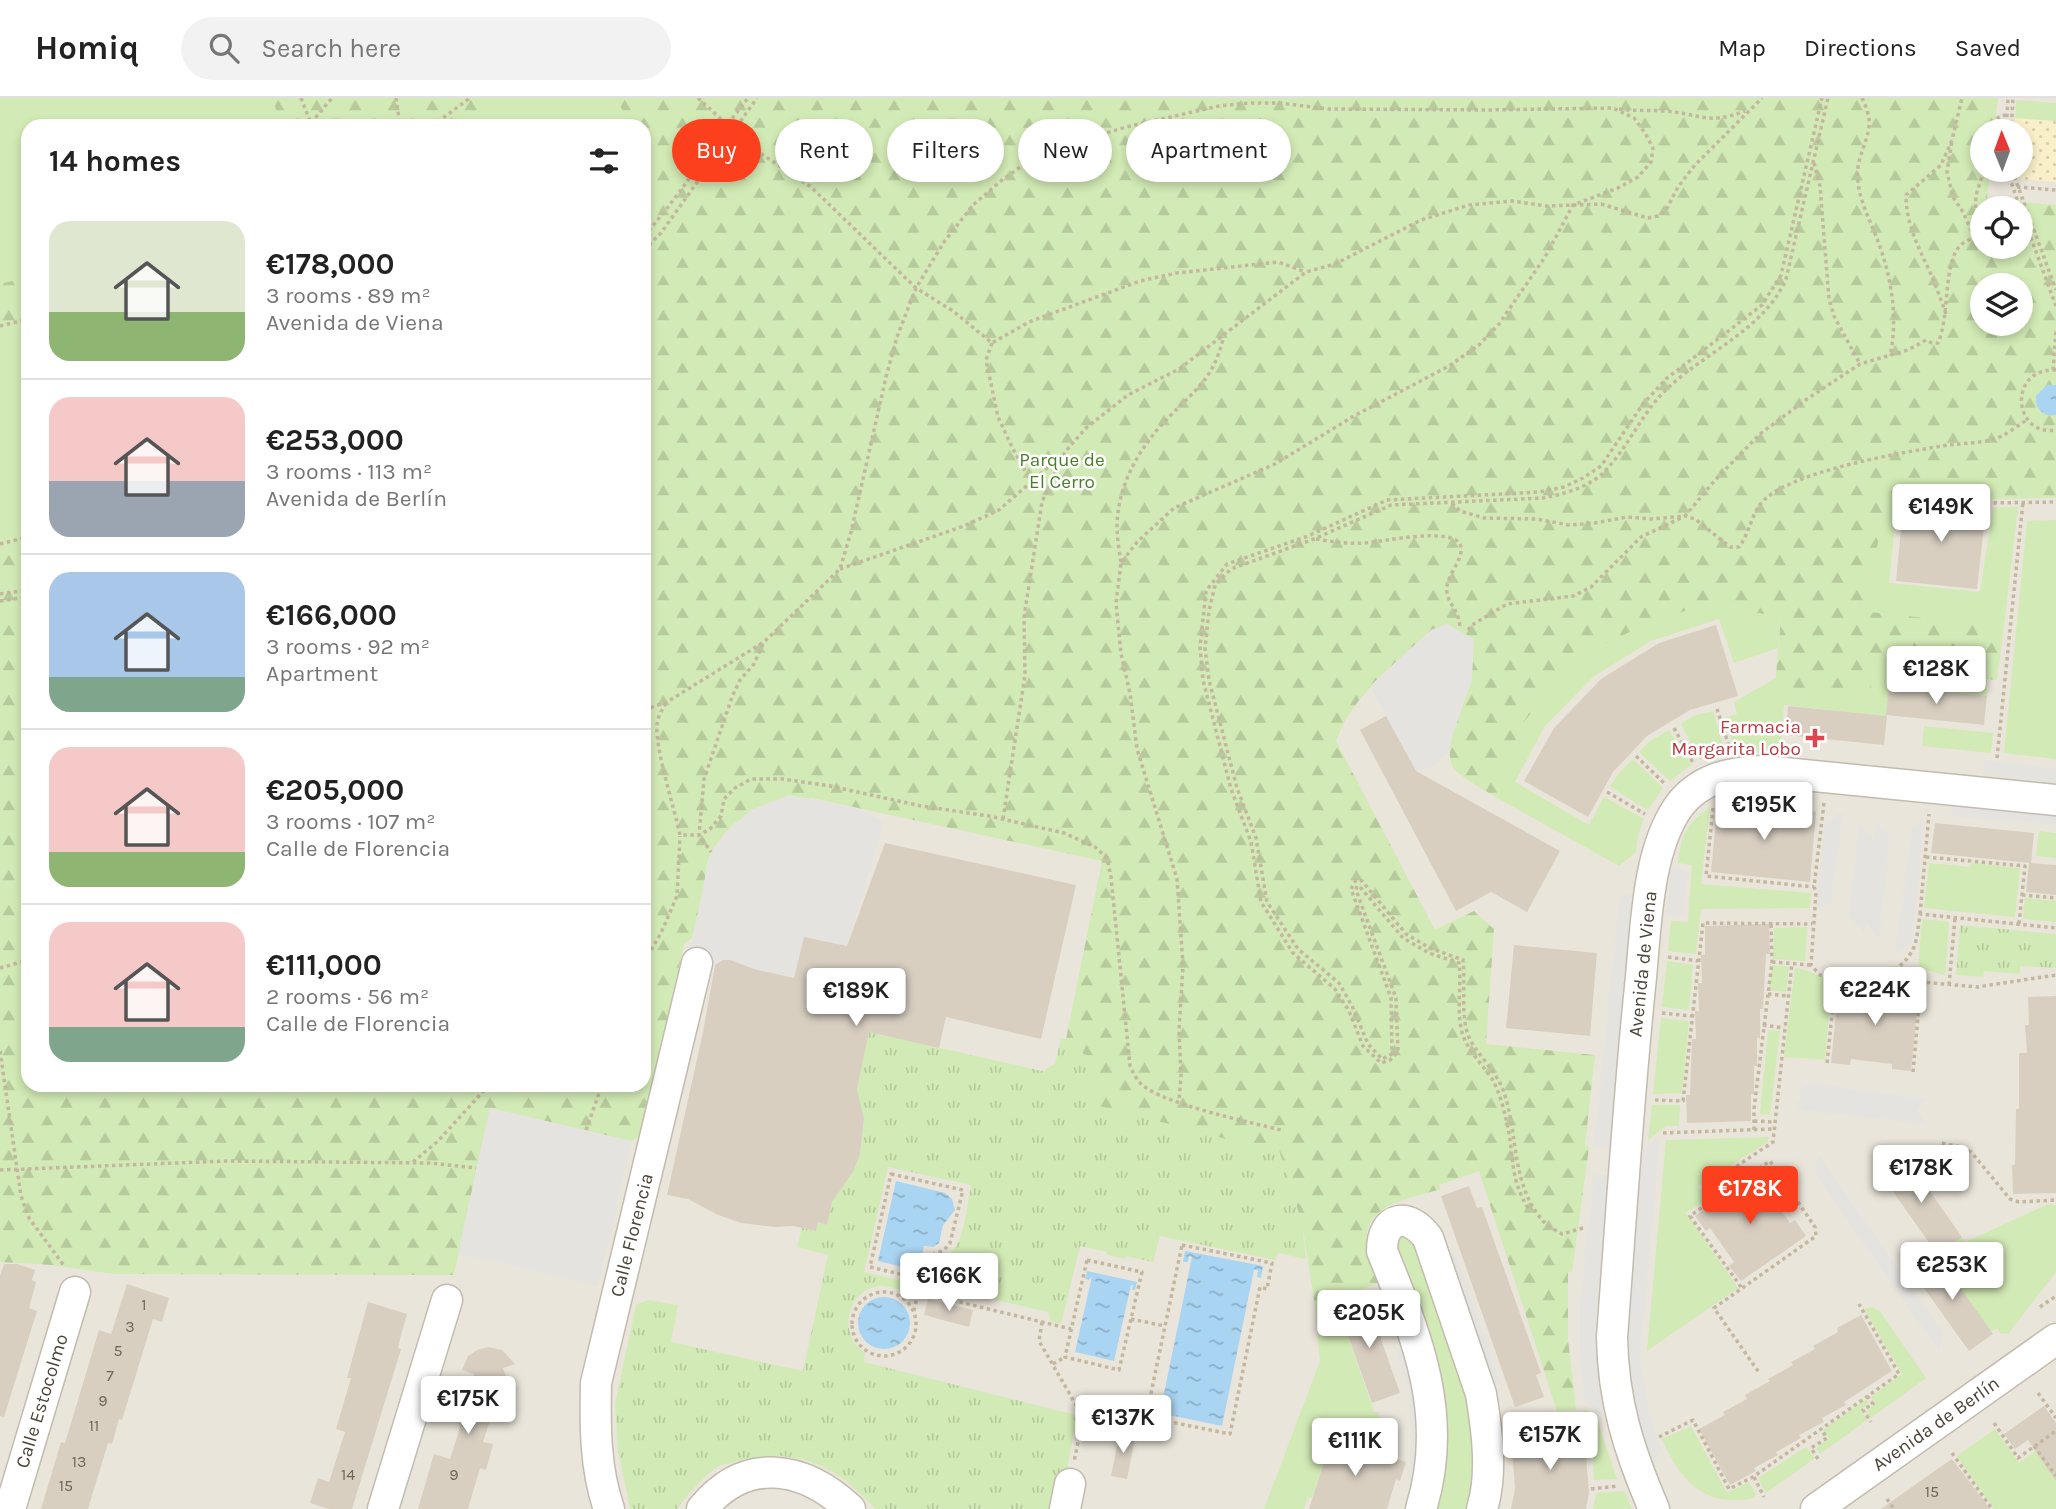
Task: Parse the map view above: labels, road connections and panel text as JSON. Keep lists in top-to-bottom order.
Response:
{
  "streets": {
    "street": [
      "Avenida de Viena",
      "Calle Florencia",
      "Calle Estocolmo",
      "Avenida de Berlín"
    ]
  },
  "parks": ["Parque de El Cerro"],
  "places": {
    "health": ["Farmacia Margarita Lobo"]
  },
  "house_numbers": [
    "1",
    "3",
    "5",
    "7",
    "9",
    "11",
    "13",
    "14",
    "9",
    "15",
    "15"
  ],
  "north": "top",
  "page": {
    "header": "Homiq",
    "search": "Search here",
    "nav": ["Map", "Directions", "Saved"],
    "chip": [
      "Buy",
      "Rent",
      "Filters",
      "New",
      "Apartment"
    ],
    "heading": "14 homes",
    "list": [
      {
        "name": "€178,000",
        "note": "3 rooms · 89 m² · Avenida de Viena"
      },
      {
        "name": "€253,000",
        "note": "3 rooms · 113 m² · Avenida de Berlín"
      },
      {
        "name": "€166,000",
        "note": "3 rooms · 92 m² · Apartment"
      },
      {
        "name": "€205,000",
        "note": "3 rooms · 107 m² · Calle de Florencia"
      },
      {
        "name": "€111,000",
        "note": "2 rooms · 56 m² · Calle de Florencia"
      }
    ],
    "price": [
      "€149K",
      "€128K",
      "€195K",
      "€224K",
      "€189K",
      "€178K",
      "€178K",
      "€253K",
      "€166K",
      "€205K",
      "€175K",
      "€137K",
      "€157K",
      "€111K"
    ]
  }
}
